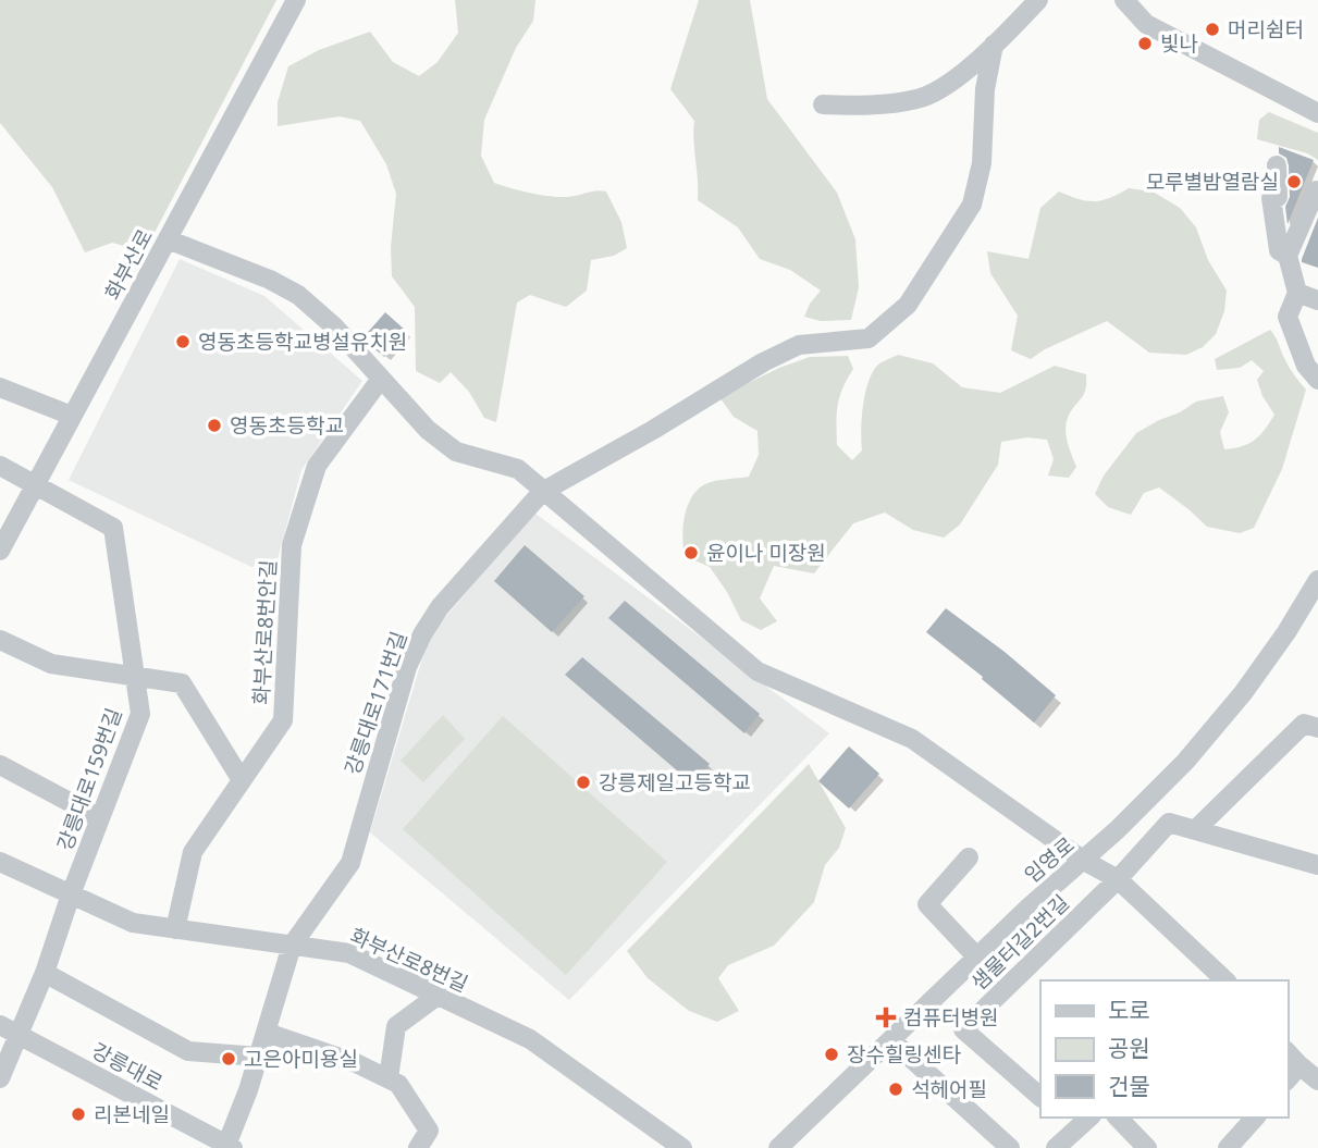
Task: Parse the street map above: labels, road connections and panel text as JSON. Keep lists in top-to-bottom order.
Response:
{
  "streets": {
    "street": [
      "화부산로",
      "화부산로8번안길",
      "강릉대로171번길",
      "강릉대로159번길",
      "임영로",
      "샘물터길2번길",
      "화부산로8번길",
      "강릉대로"
    ]
  },
  "crossings": [
    ["화부산로", "강릉대로159번길"],
    ["화부산로8번안길", "화부산로8번길"],
    ["강릉대로171번길", "화부산로8번길"],
    ["강릉대로171번길", "강릉대로"],
    ["강릉대로159번길", "화부산로8번길"],
    ["강릉대로159번길", "강릉대로"]
  ],
  "places": {
    "other": [
      "머리쉼터",
      "빛나",
      "모루별밤열람실",
      "영동초등학교병설유치원",
      "영동초등학교",
      "윤이나 미장원",
      "강릉제일고등학교",
      "장수힐링센타",
      "고은아미용실",
      "석헤어필",
      "리본네일"
    ],
    "health": ["컴퓨터병원"]
  },
  "legend": ["도로", "공원", "건물"]
}
